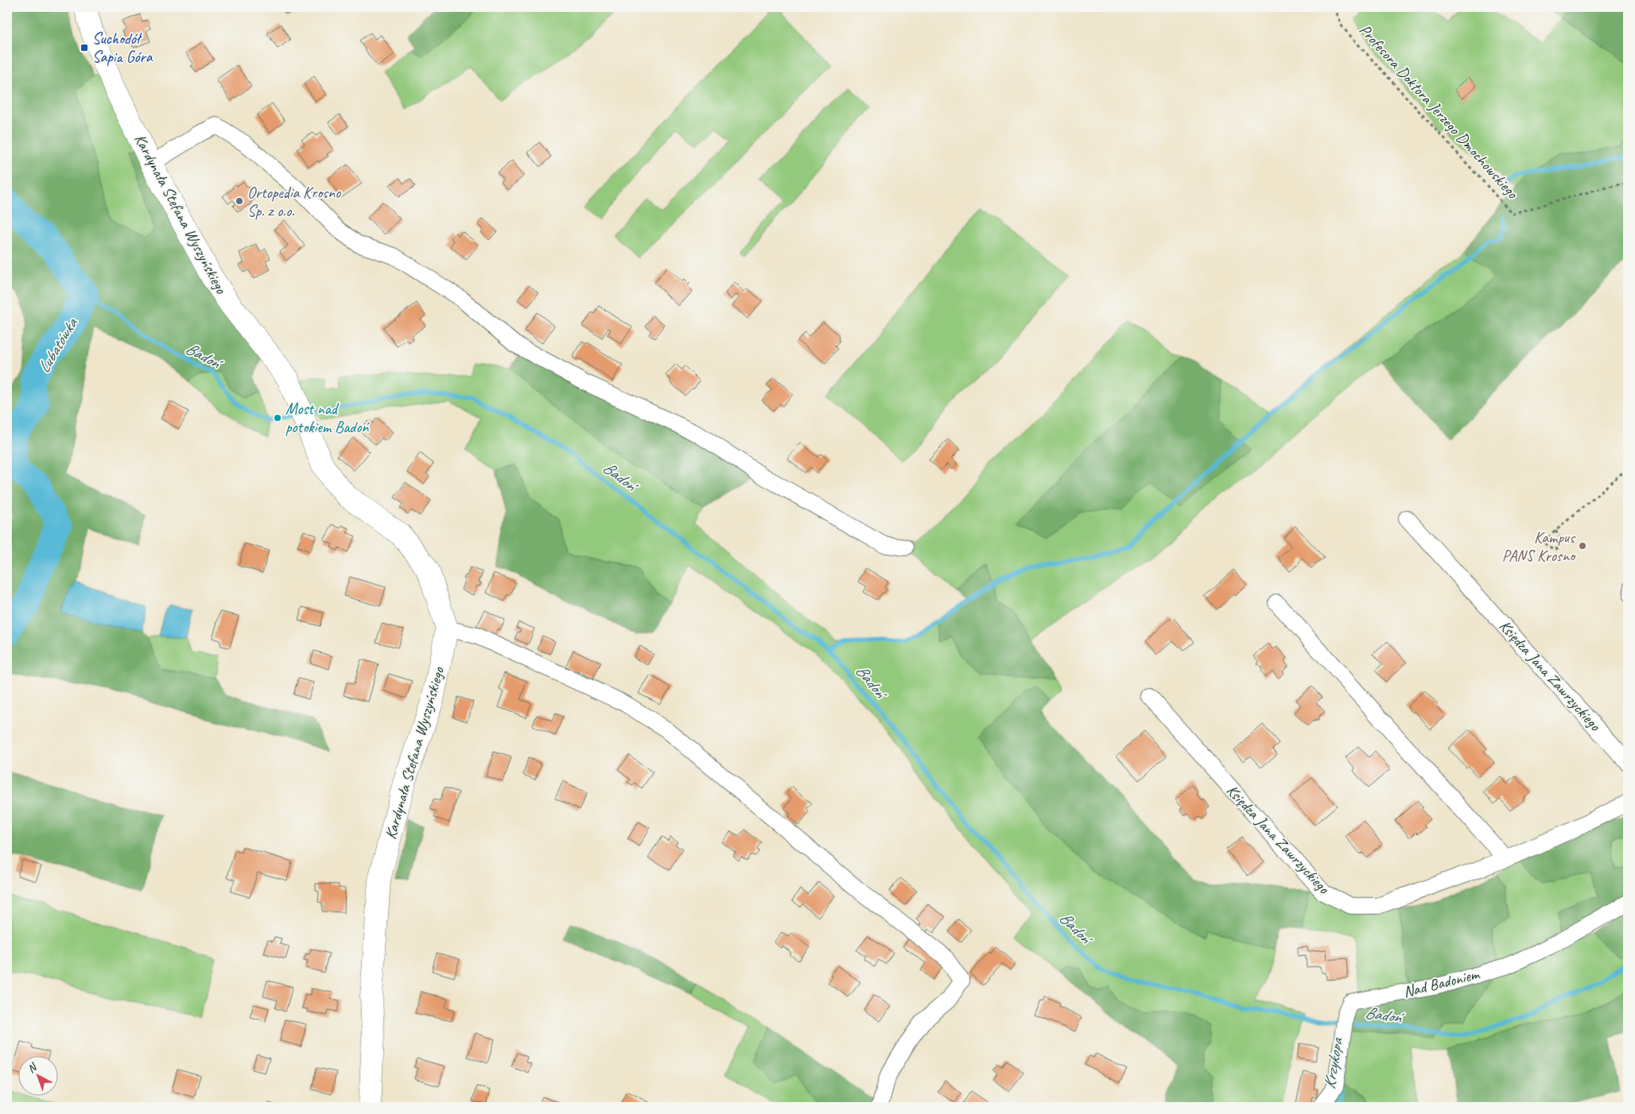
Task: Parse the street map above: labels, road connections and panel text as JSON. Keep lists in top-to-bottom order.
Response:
{
  "streets": {
    "street": ["Kardynała Stefana Wyszyńskiego", "Księdza Jana Zawrzyckiego", "Nad Badoniem"],
    "path": ["Profesora Doktora Jerzego Dmochowskiego"]
  },
  "water": ["Lubatówka", "Badoń", "Krzykopa"],
  "places": {
    "transit": ["Suchodół Sapia Góra"],
    "other": ["Ortopedia Krosno Sp. z o.o.", "Most nad potokiem Badoń", "Kampus PANS Krosno"]
  },
  "north": "top left"
}
